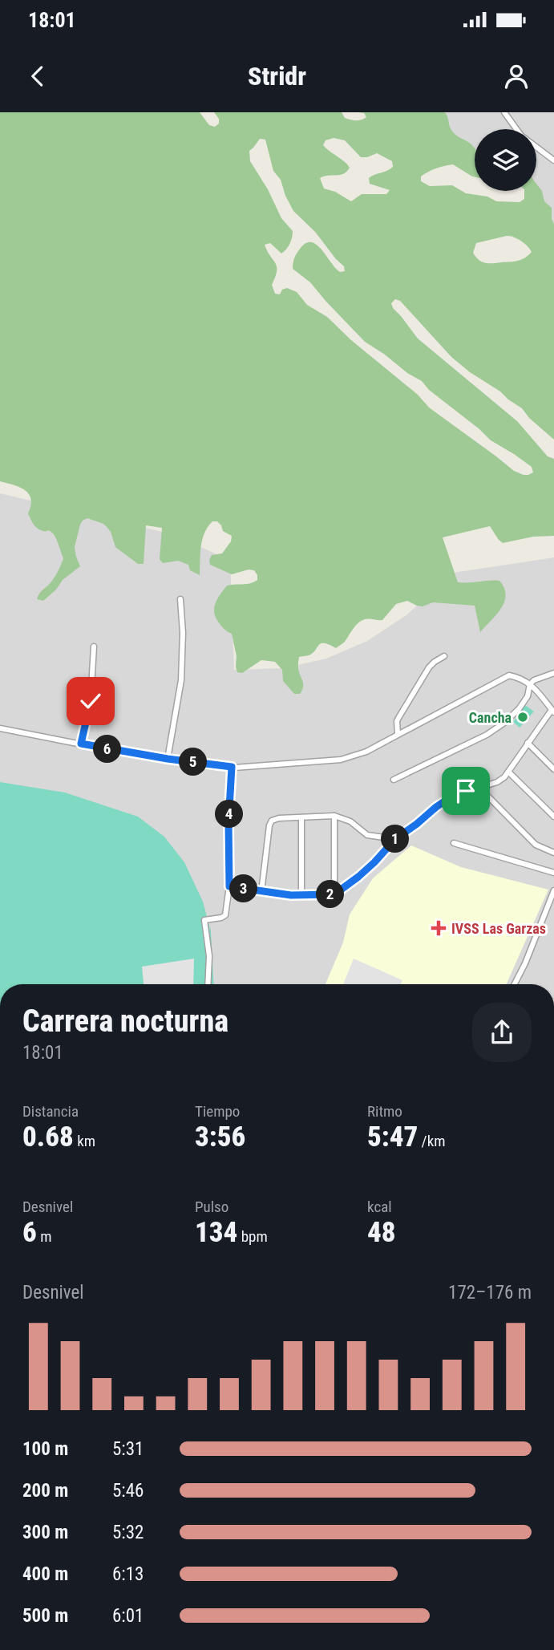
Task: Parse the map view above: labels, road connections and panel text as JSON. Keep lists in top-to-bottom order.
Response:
{
  "places": {
    "other": ["Cancha"],
    "health": ["IVSS Las Garzas"]
  },
  "page": {
    "status": "18:01",
    "header": "Stridr",
    "pins": [
      "6",
      "5",
      "4",
      "1",
      "3",
      "2"
    ],
    "heading": ["Carrera nocturna", "18:01"],
    "stats": [
      ["Distancia", "0.68 km"],
      ["Tiempo", "3:56"],
      ["Ritmo", "5:47 /km"],
      ["Desnivel", "6 m"],
      ["Pulso", "134 bpm"],
      ["kcal", "48"]
    ],
    "chart": ["Desnivel", "172–176 m"],
    "list": [
      {
        "name": "100 m",
        "note": "5:31"
      },
      {
        "name": "200 m",
        "note": "5:46"
      },
      {
        "name": "300 m",
        "note": "5:32"
      },
      {
        "name": "400 m",
        "note": "6:13"
      },
      {
        "name": "500 m",
        "note": "6:01"
      }
    ]
  }
}
